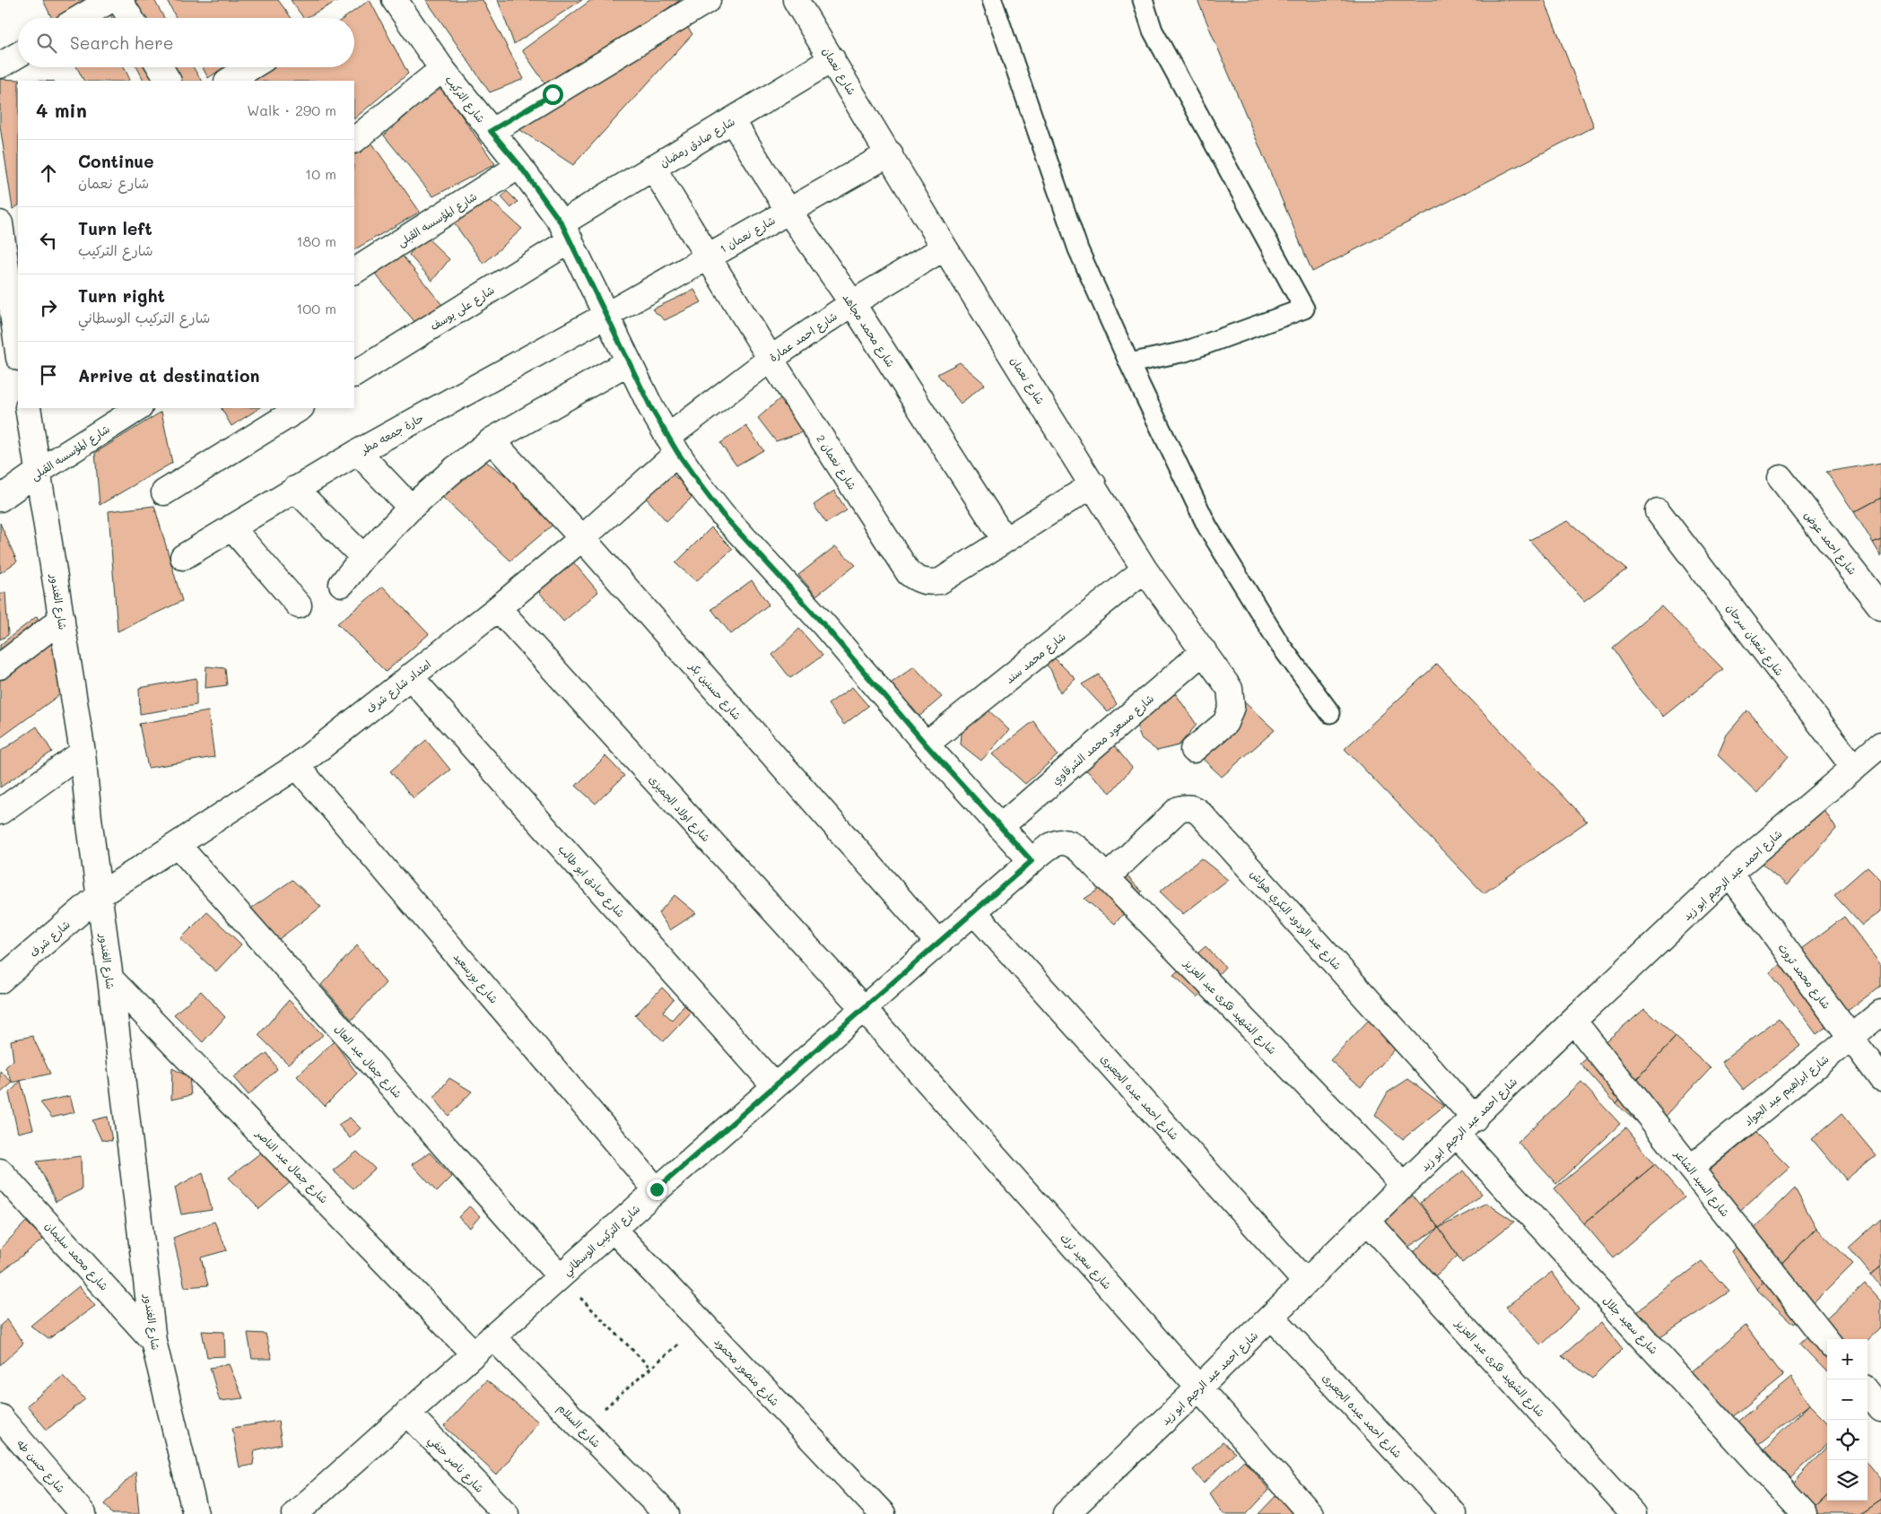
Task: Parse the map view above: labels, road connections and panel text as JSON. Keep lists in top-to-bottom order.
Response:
{
  "streets": {
    "street": [
      "شارع نعمان",
      "شارع التركيب",
      "شارع صادق رمضان",
      "شارع المؤسسه القبلى",
      "شارع نعمان 1",
      "شارع على يوسف",
      "شارع محمد مجاهد",
      "شارع احمد عمارة",
      "حارة جمعه مطر",
      "شارع نعمان 2",
      "شارع احمد عوض",
      "شارع الغندور",
      "شارع شعبان سرحان",
      "شارع محمد سند",
      "امتداد شارع شرف",
      "شارع حسنين بكر",
      "شارع مسعود محمد الشرقاوي",
      "شارع اولاد الجميزى",
      "شارع احمد عبد الرحيم ابو زيد",
      "شارع صادق ابو طالب",
      "شارع عبد الودود البكري هواش",
      "شارع شرف",
      "شارع محمد ثروت",
      "شارع بورسعيد",
      "شارع الشهيد فكرى عبد العزيز",
      "شارع جمال عبد العال",
      "شارع ابراهيم عبد الجواد",
      "شارع احمد عبده الجعبرى",
      "شارع جمال عبد الناصر",
      "شارع السيد الشاعر",
      "شارع التركيب الوسطاني",
      "شارع محمد سليمان",
      "شارع سعيد ترك",
      "شارع سعيد جلال",
      "شارع منصور محمود",
      "شارع السلام",
      "شارع ناصر حنفي",
      "شارع حسن طه"
    ]
  },
  "crossings": [
    ["شارع نعمان", "شارع صادق رمضان"],
    ["شارع نعمان", "شارع نعمان 1"],
    ["شارع نعمان", "شارع احمد عمارة"],
    ["شارع نعمان", "شارع نعمان 2"],
    ["شارع نعمان", "شارع محمد سند"],
    ["شارع نعمان", "شارع مسعود محمد الشرقاوي"],
    ["شارع التركيب", "شارع صادق رمضان"],
    ["شارع التركيب", "شارع المؤسسه القبلى"],
    ["شارع التركيب", "شارع نعمان 1"],
    ["شارع التركيب", "شارع على يوسف"],
    ["شارع التركيب", "شارع احمد عمارة"],
    ["شارع التركيب", "حارة جمعه مطر"],
    ["شارع التركيب", "شارع محمد سند"],
    ["شارع التركيب", "امتداد شارع شرف"],
    ["شارع التركيب", "شارع مسعود محمد الشرقاوي"],
    ["شارع التركيب", "شارع التركيب الوسطاني"],
    ["شارع صادق رمضان", "شارع على يوسف"],
    ["شارع صادق رمضان", "شارع محمد مجاهد"],
    ["شارع صادق رمضان", "شارع نعمان 2"],
    ["شارع المؤسسه القبلى", "شارع الغندور"],
    ["شارع نعمان 1", "شارع محمد مجاهد"],
    ["شارع نعمان 1", "حارة جمعه مطر"],
    ["شارع نعمان 1", "شارع نعمان 2"],
    ["شارع محمد مجاهد", "شارع احمد عمارة"],
    ["شارع محمد مجاهد", "شارع نعمان 2"],
    ["شارع احمد عمارة", "شارع نعمان 2"],
    ["شارع احمد عمارة", "امتداد شارع شرف"],
    ["شارع الغندور", "امتداد شارع شرف"],
    ["شارع الغندور", "شارع شرف"],
    ["شارع الغندور", "شارع جمال عبد الناصر"],
    ["شارع الغندور", "شارع محمد سليمان"],
    ["شارع شعبان سرحان", "شارع احمد عبد الرحيم ابو زيد"],
    ["امتداد شارع شرف", "شارع حسنين بكر"],
    ["امتداد شارع شرف", "شارع اولاد الجميزى"],
    ["امتداد شارع شرف", "شارع صادق ابو طالب"],
    ["امتداد شارع شرف", "شارع شرف"],
    ["امتداد شارع شرف", "شارع بورسعيد"],
    ["امتداد شارع شرف", "شارع جمال عبد العال"],
    ["شارع حسنين بكر", "شارع التركيب الوسطاني"],
    ["شارع اولاد الجميزى", "شارع التركيب الوسطاني"],
    ["شارع اولاد الجميزى", "شارع سعيد ترك"],
    ["شارع احمد عبد الرحيم ابو زيد", "شارع عبد الودود البكري هواش"],
    ["شارع احمد عبد الرحيم ابو زيد", "شارع محمد ثروت"],
    ["شارع احمد عبد الرحيم ابو زيد", "شارع الشهيد فكرى عبد العزيز"],
    ["شارع احمد عبد الرحيم ابو زيد", "شارع احمد عبده الجعبرى"],
    ["شارع احمد عبد الرحيم ابو زيد", "شارع السيد الشاعر"],
    ["شارع احمد عبد الرحيم ابو زيد", "شارع سعيد ترك"],
    ["شارع احمد عبد الرحيم ابو زيد", "شارع سعيد جلال"],
    ["شارع صادق ابو طالب", "شارع التركيب الوسطاني"],
    ["شارع عبد الودود البكري هواش", "شارع الشهيد فكرى عبد العزيز"],
    ["شارع محمد ثروت", "شارع ابراهيم عبد الجواد"],
    ["شارع بورسعيد", "شارع التركيب الوسطاني"],
    ["شارع الشهيد فكرى عبد العزيز", "شارع التركيب الوسطاني"],
    ["شارع جمال عبد العال", "شارع التركيب الوسطاني"],
    ["شارع ابراهيم عبد الجواد", "شارع السيد الشاعر"],
    ["شارع احمد عبده الجعبرى", "شارع التركيب الوسطاني"],
    ["شارع جمال عبد الناصر", "شارع التركيب الوسطاني"],
    ["شارع التركيب الوسطاني", "شارع سعيد ترك"],
    ["شارع التركيب الوسطاني", "شارع منصور محمود"],
    ["شارع التركيب الوسطاني", "شارع السلام"],
    ["شارع التركيب الوسطاني", "شارع ناصر حنفي"]
  ],
  "page": {
    "search": "Search here",
    "heading": ["4 min", "Walk · 290 m"],
    "list": [
      ["Continue", "شارع نعمان", "10 m"],
      ["Turn left", "شارع التركيب", "180 m"],
      ["Turn right", "شارع التركيب الوسطاني", "100 m"],
      "Arrive at destination"
    ],
    "map_buttons": ["+", "−"]
  }
}
